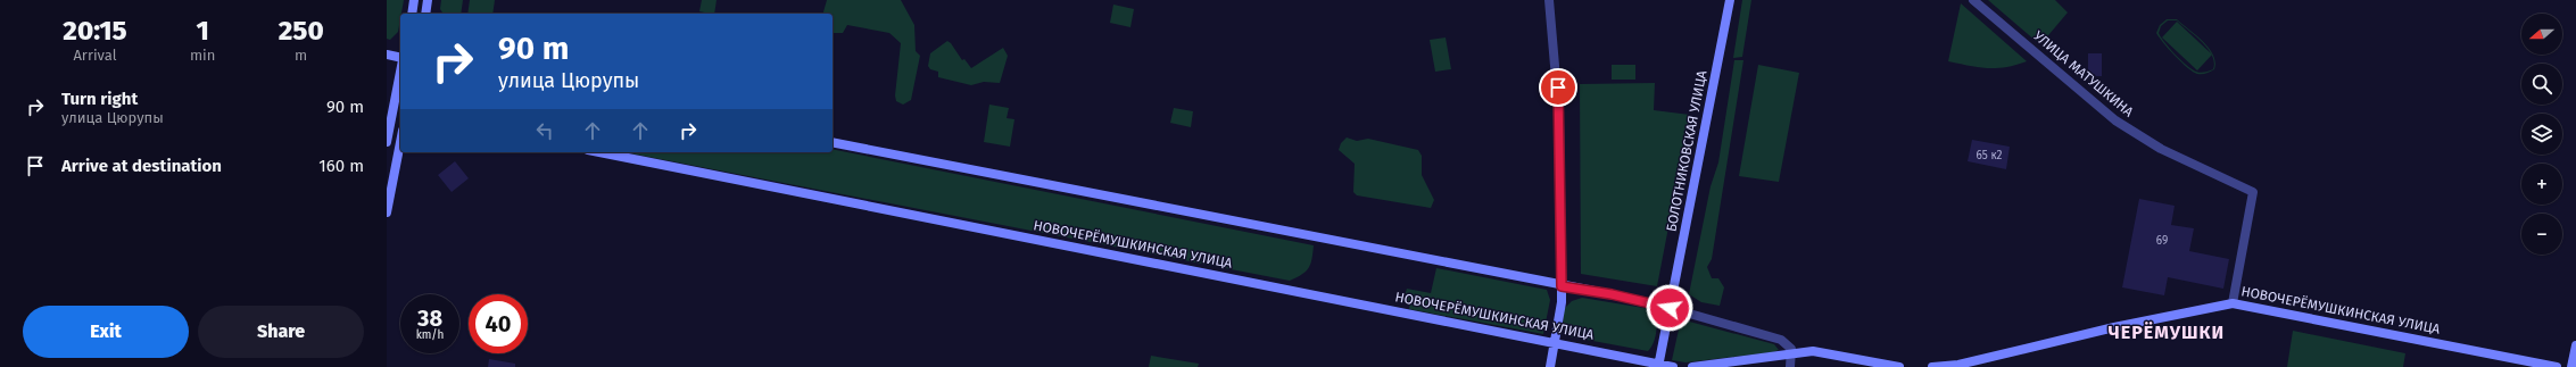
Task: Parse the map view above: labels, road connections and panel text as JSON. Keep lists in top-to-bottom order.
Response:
{
  "streets": {
    "street": ["УЛИЦА МАТУШКИНА", "БОЛОТНИКОВСКАЯ УЛИЦА", "НОВОЧЕРЁМУШКИНСКАЯ УЛИЦА"]
  },
  "crossings": [
    ["УЛИЦА МАТУШКИНА", "НОВОЧЕРЁМУШКИНСКАЯ УЛИЦА"],
    ["БОЛОТНИКОВСКАЯ УЛИЦА", "НОВОЧЕРЁМУШКИНСКАЯ УЛИЦА"]
  ],
  "districts": ["ЧЕРЁМУШКИ"],
  "house_numbers": ["65 к2", "69"],
  "north": "left",
  "page": {
    "eta": [
      "20:15",
      "Arrival",
      "1",
      "min",
      "250",
      "m"
    ],
    "map_buttons": ["+", "−"],
    "turn": ["90 m", "улица Цюрупы"],
    "list": [
      {
        "name": "Turn right",
        "note": "улица Цюрупы",
        "value": "90 m"
      },
      {
        "name": "Arrive at destination",
        "value": "160 m"
      }
    ],
    "speed": "38 km/h",
    "limit": "40",
    "buttons": ["Exit", "Share"]
  }
}
